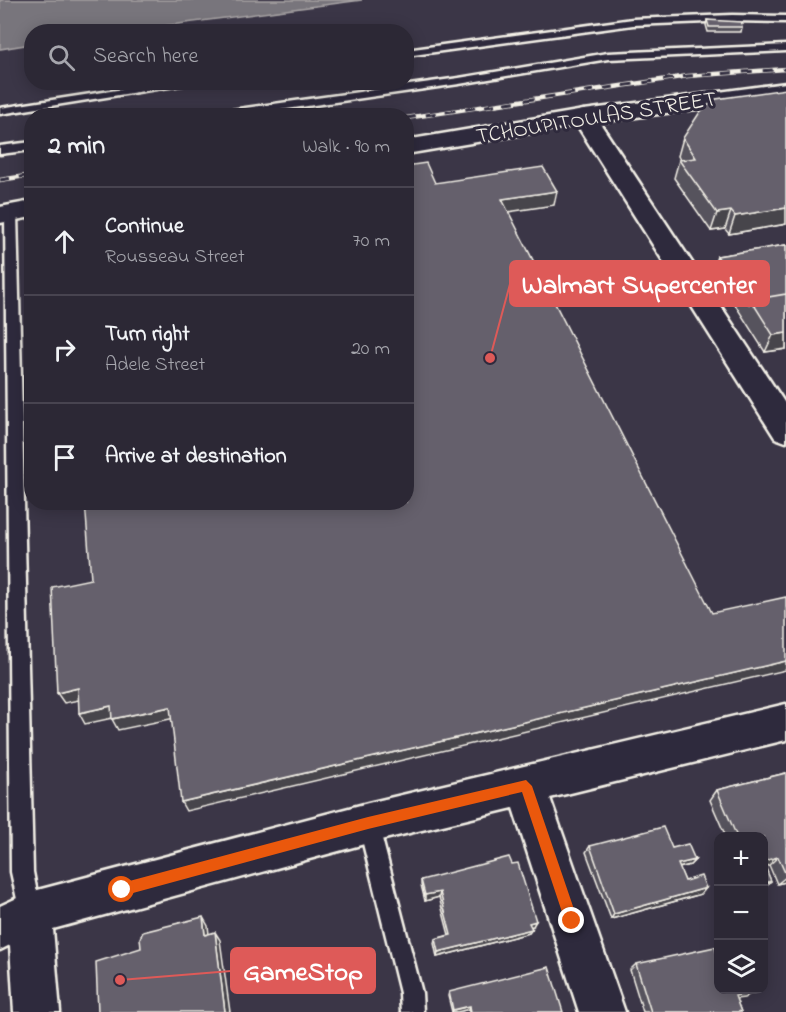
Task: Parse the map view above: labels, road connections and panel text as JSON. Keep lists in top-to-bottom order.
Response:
{
  "streets": {
    "street": ["TCHOUPITOULAS STREET"]
  },
  "places": ["Walmart Supercenter", "GameStop"],
  "page": {
    "search": "Search here",
    "heading": ["2 min", "Walk · 90 m"],
    "list": [
      ["Continue", "Rousseau Street", "70 m"],
      ["Turn right", "Adele Street", "20 m"],
      "Arrive at destination"
    ],
    "map_buttons": ["+", "−"]
  }
}
